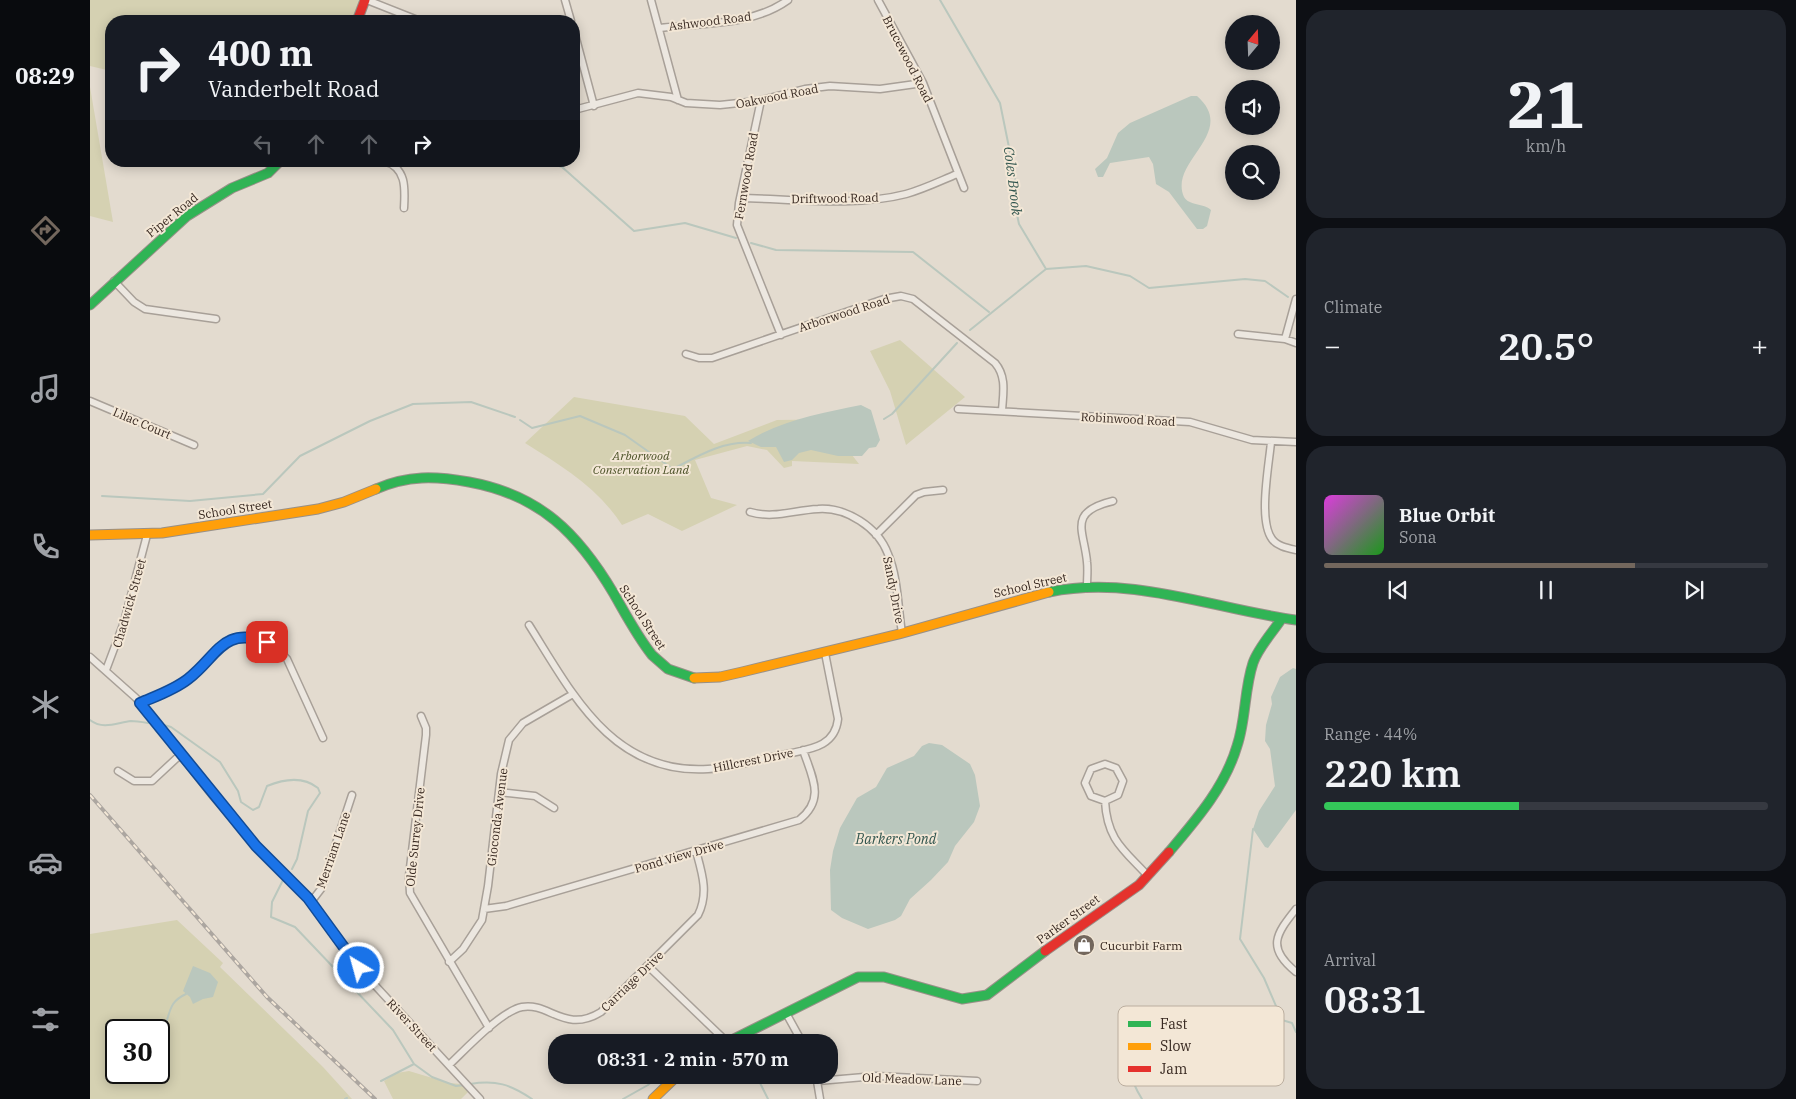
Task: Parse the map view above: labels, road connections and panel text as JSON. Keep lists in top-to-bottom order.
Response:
{
  "streets": {
    "street": [
      "Ashwood Road",
      "Brucewood Road",
      "Oakwood Road",
      "Fernwood Road",
      "Driftwood Road",
      "Piper Road",
      "Arborwood Road",
      "Robinwood Road",
      "Lilac Court",
      "School Street",
      "Sandy Drive",
      "Chadwick Street",
      "Hillcrest Drive",
      "Gioconda Avenue",
      "Olde Surrey Drive",
      "Merriam Lane",
      "Pond View Drive",
      "Parker Street",
      "Carriage Drive",
      "River Street",
      "Old Meadow Lane"
    ]
  },
  "crossings": [
    ["Brucewood Road", "Oakwood Road"],
    ["Brucewood Road", "Driftwood Road"],
    ["Oakwood Road", "Fernwood Road"],
    ["Fernwood Road", "Driftwood Road"],
    ["Fernwood Road", "Arborwood Road"],
    ["Arborwood Road", "Robinwood Road"],
    ["School Street", "Sandy Drive"],
    ["School Street", "Chadwick Street"],
    ["School Street", "Hillcrest Drive"],
    ["School Street", "Parker Street"],
    ["Chadwick Street", "River Street"],
    ["Hillcrest Drive", "Gioconda Avenue"],
    ["Hillcrest Drive", "Pond View Drive"],
    ["Gioconda Avenue", "Olde Surrey Drive"],
    ["Gioconda Avenue", "Pond View Drive"],
    ["Olde Surrey Drive", "Carriage Drive"],
    ["Merriam Lane", "River Street"],
    ["Pond View Drive", "Carriage Drive"],
    ["Carriage Drive", "River Street"]
  ],
  "water": ["Coles Brook", "Barkers Pond"],
  "parks": ["Arborwood Conservation Land"],
  "places": {
    "shop": ["Cucurbit Farm"]
  },
  "legend": ["Fast", "Slow", "Jam"],
  "north": "top",
  "page": {
    "tabs": "08:29",
    "tile": [
      ["21", "km/h"],
      "Climate",
      ["Range · 44%", "220 km"],
      ["Arrival", "08:31"]
    ],
    "turn": ["400 m", "Vanderbelt Road"],
    "heat": ["−", "20.5°", "+"],
    "song": ["Blue Orbit", "Sona"],
    "limit": "30",
    "trip": "08:31 · 2 min · 570 m"
  }
}
